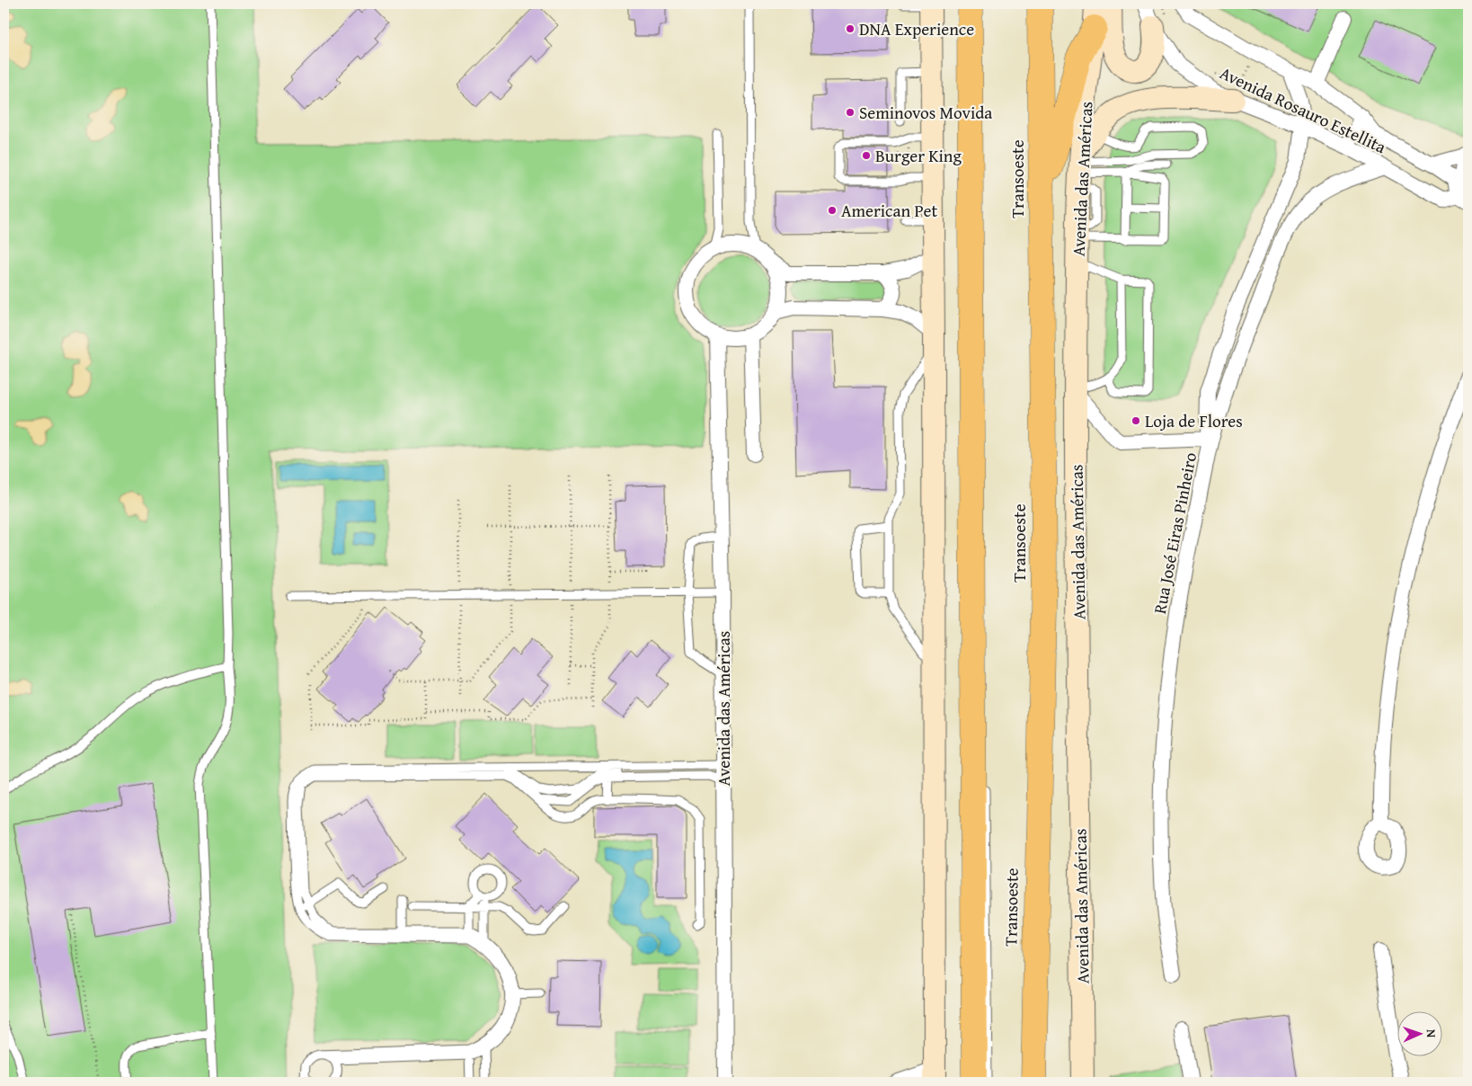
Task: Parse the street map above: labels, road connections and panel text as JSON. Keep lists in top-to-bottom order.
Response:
{
  "streets": {
    "highway": ["Avenida das Américas"],
    "street": ["Avenida Rosauro Estellita", "Rua José Eiras Pinheiro"],
    "lane": ["Transoeste"]
  },
  "crossings": [
    ["Avenida Rosauro Estellita", "Rua José Eiras Pinheiro"]
  ],
  "places": [
    "DNA Experience",
    "Seminovos Movida",
    "Burger King",
    "American Pet",
    "Loja de Flores"
  ],
  "north": "right"
}
